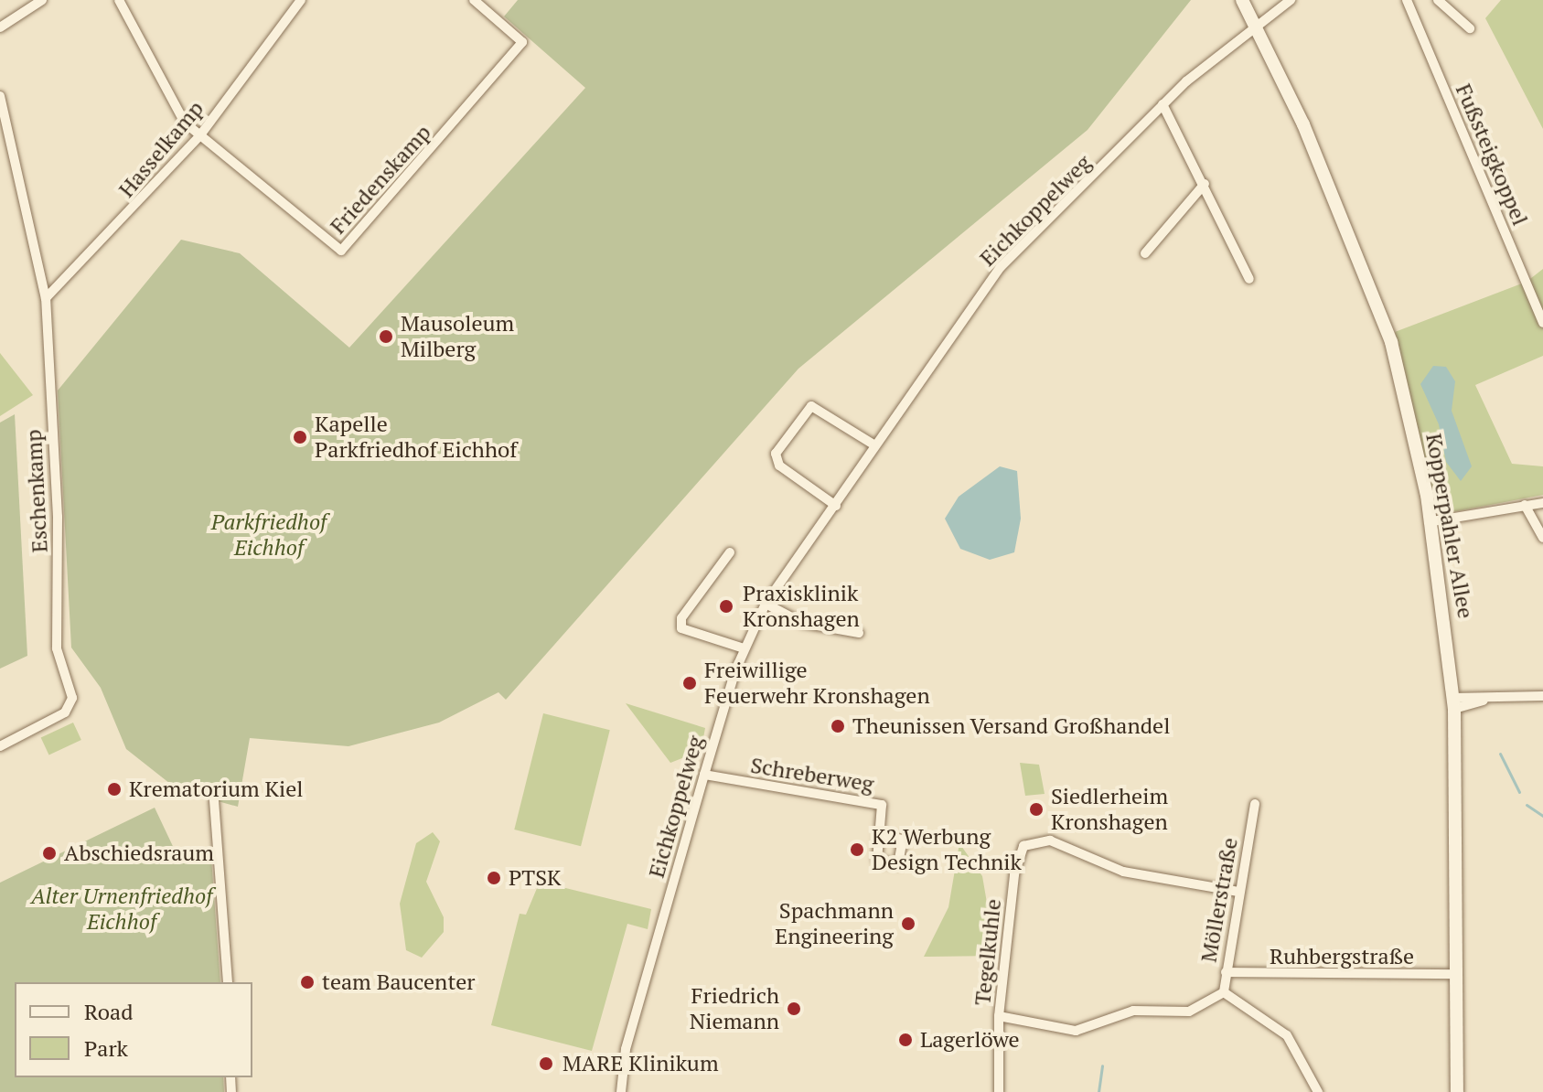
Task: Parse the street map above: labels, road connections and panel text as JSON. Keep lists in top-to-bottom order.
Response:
{
  "streets": {
    "street": [
      "Hasselkamp",
      "Fußsteigkoppel",
      "Friedenskamp",
      "Eichkoppelweg",
      "Eschenkamp",
      "Kopperpahler Allee",
      "Schreberweg",
      "Möllerstraße",
      "Tegelkuhle",
      "Ruhbergstraße"
    ]
  },
  "crossings": [
    ["Hasselkamp", "Friedenskamp"],
    ["Hasselkamp", "Eschenkamp"],
    ["Eichkoppelweg", "Kopperpahler Allee"],
    ["Eichkoppelweg", "Schreberweg"],
    ["Kopperpahler Allee", "Ruhbergstraße"],
    ["Möllerstraße", "Tegelkuhle"],
    ["Möllerstraße", "Ruhbergstraße"]
  ],
  "parks": ["Parkfriedhof Eichhof", "Alter Urnenfriedhof Eichhof"],
  "places": [
    "Mausoleum Milberg",
    "Kapelle Parkfriedhof Eichhof",
    "Praxisklinik Kronshagen",
    "Freiwillige Feuerwehr Kronshagen",
    "Theunissen Versand Großhandel",
    "Krematorium Kiel",
    "Siedlerheim Kronshagen",
    "K2 Werbung Design Technik",
    "Abschiedsraum",
    "PTSK",
    "Spachmann Engineering",
    "team Baucenter",
    "Friedrich Niemann",
    "Lagerlöwe",
    "MARE Klinikum"
  ],
  "legend": ["Road", "Park"]
}
